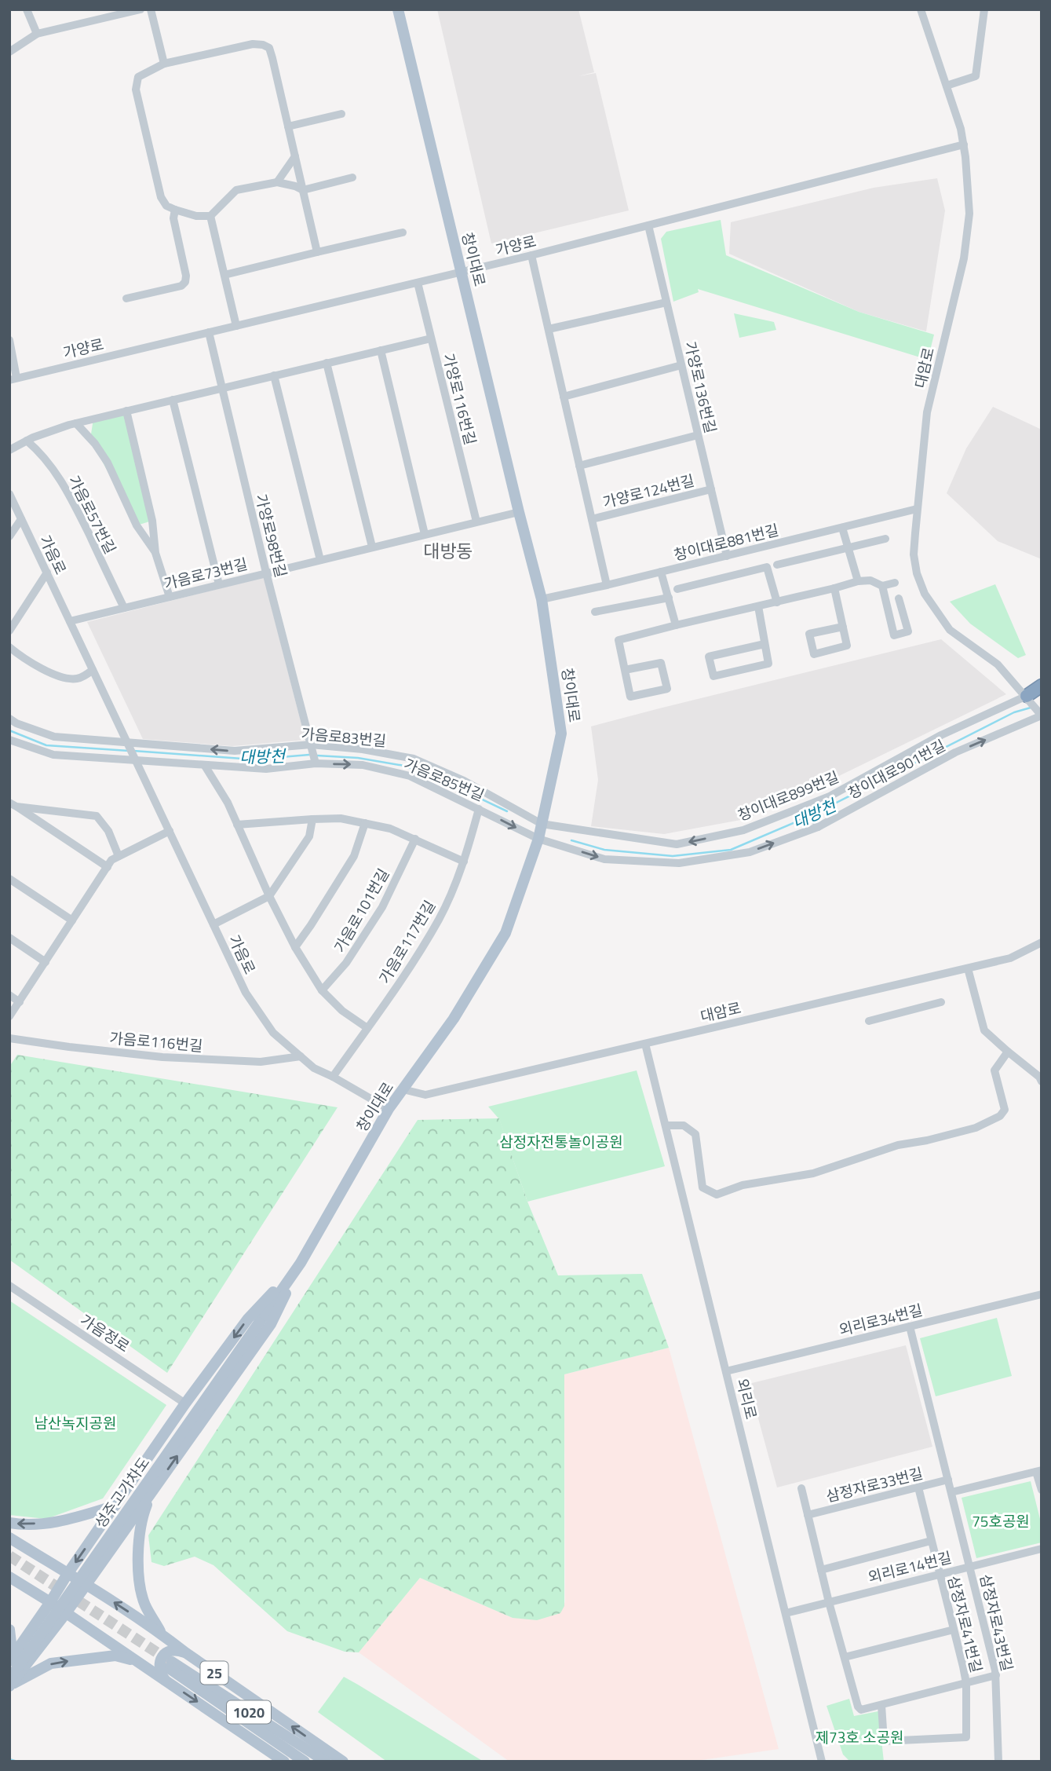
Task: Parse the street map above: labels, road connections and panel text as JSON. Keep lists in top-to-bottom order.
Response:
{
  "streets": {
    "main road": [
      "창이대로",
      "성주고가차도",
      "25",
      "1020"
    ],
    "street": [
      "가양로",
      "대암로",
      "가양로136번길",
      "가양로116번길",
      "가양로124번길",
      "가음로57번길",
      "가양로98번길",
      "창이대로881번길",
      "가음로",
      "가음로73번길",
      "가음로83번길",
      "창이대로901번길",
      "가음로85번길",
      "창이대로899번길",
      "가음로101번길",
      "가음로117번길",
      "가음로116번길",
      "외리로34번길",
      "가음정로",
      "외리로",
      "삼정자로33번길",
      "외리로14번길",
      "삼정자로43번길",
      "삼정자로41번길"
    ]
  },
  "crossings": [
    ["가양로", "창이대로"],
    ["가양로", "대암로"],
    ["가양로", "가양로136번길"],
    ["가양로", "가양로116번길"],
    ["가양로", "가양로124번길"],
    ["가양로", "가양로98번길"],
    ["창이대로", "대암로"],
    ["창이대로", "창이대로881번길"],
    ["창이대로", "가음로"],
    ["창이대로", "가음로73번길"],
    ["창이대로", "가음로83번길"],
    ["창이대로", "창이대로901번길"],
    ["창이대로", "가음로85번길"],
    ["창이대로", "창이대로899번길"],
    ["창이대로", "성주고가차도"],
    ["대암로", "창이대로881번길"],
    ["대암로", "창이대로901번길"],
    ["대암로", "창이대로899번길"],
    ["대암로", "외리로"],
    ["가양로136번길", "가양로124번길"],
    ["가양로136번길", "창이대로881번길"],
    ["가양로116번길", "가음로73번길"],
    ["가양로124번길", "창이대로881번길"],
    ["가음로57번길", "가음로73번길"],
    ["가양로98번길", "가음로73번길"],
    ["가양로98번길", "가음로83번길"],
    ["가양로98번길", "가음로85번길"],
    ["가음로", "가음로73번길"],
    ["가음로", "가음로83번길"],
    ["가음로", "가음로85번길"],
    ["가음로", "가음로117번길"],
    ["가음로", "가음로116번길"],
    ["가음로83번길", "창이대로899번길"],
    ["창이대로901번길", "가음로85번길"],
    ["가음로85번길", "가음로117번길"],
    ["외리로34번길", "외리로"],
    ["외리로34번길", "삼정자로43번길"],
    ["외리로", "외리로14번길"],
    ["삼정자로33번길", "외리로14번길"],
    ["삼정자로33번길", "삼정자로43번길"],
    ["삼정자로33번길", "삼정자로41번길"],
    ["외리로14번길", "삼정자로43번길"],
    ["외리로14번길", "삼정자로41번길"],
    ["25", "1020"]
  ],
  "one_way": ["창이대로901번길"],
  "districts": ["대방동"],
  "water": ["대방천"],
  "parks": [
    "삼정자전통놀이공원",
    "남산녹지공원",
    "75호공원",
    "제73호 소공원"
  ]
}
